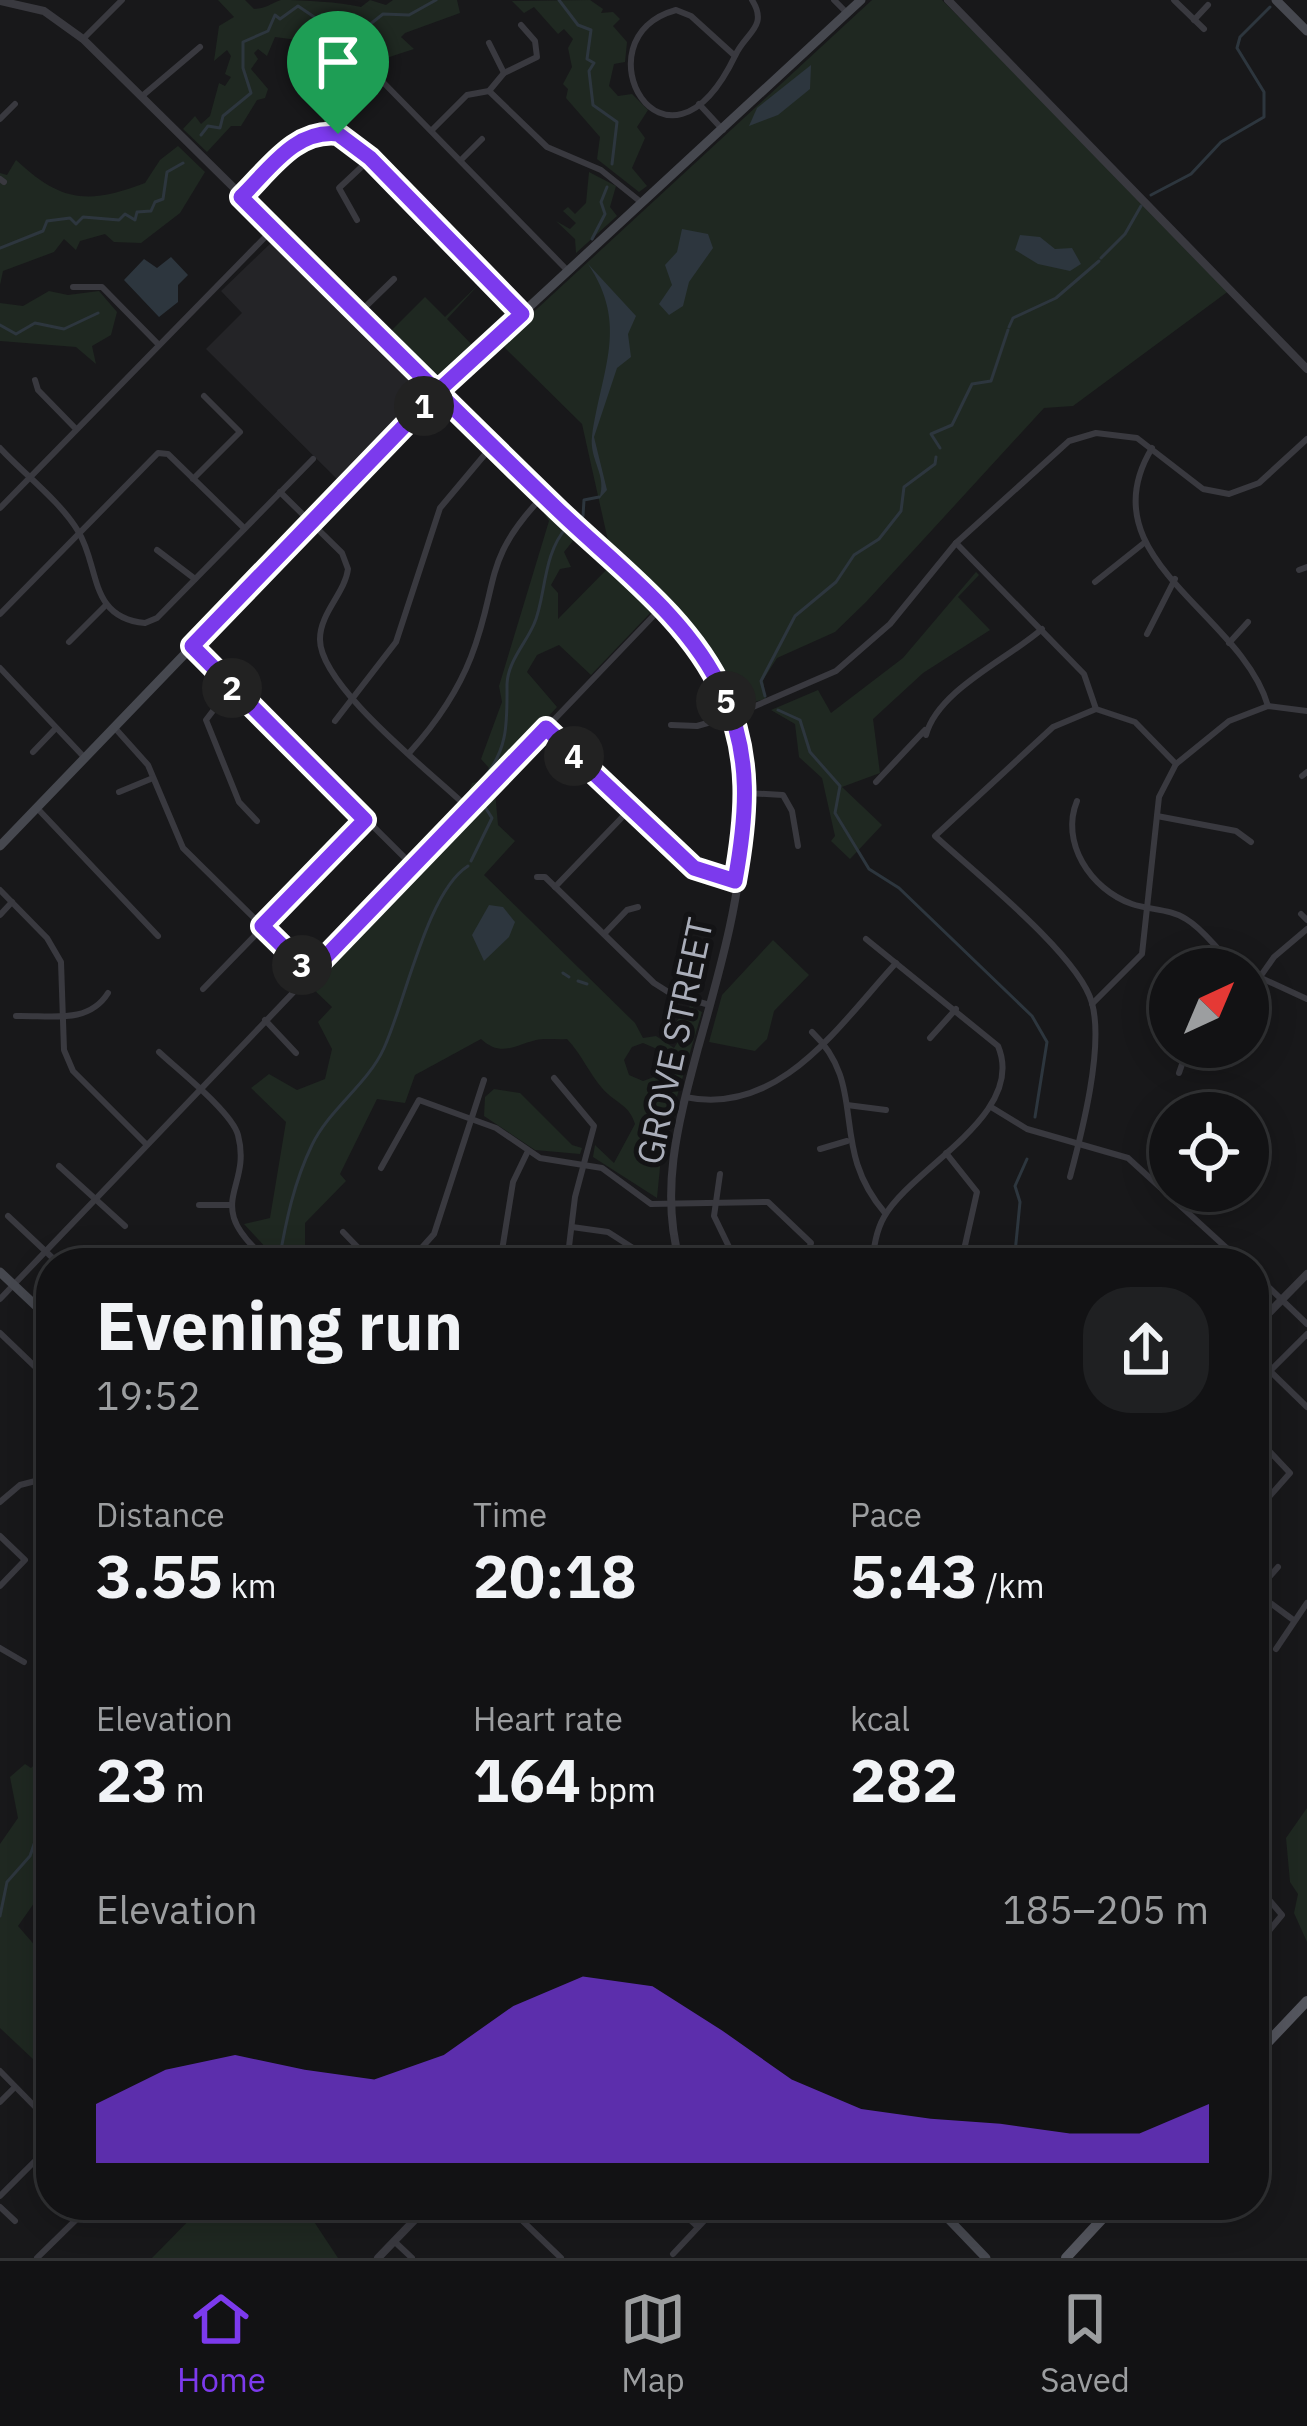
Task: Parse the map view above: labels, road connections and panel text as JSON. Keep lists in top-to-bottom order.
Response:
{
  "streets": {
    "street": ["GROVE STREET"]
  },
  "north": "top right",
  "page": {
    "pins": [
      "1",
      "2",
      "5",
      "4",
      "3"
    ],
    "heading": ["Evening run", "19:52"],
    "stats": [
      ["Distance", "3.55 km"],
      ["Time", "20:18"],
      ["Pace", "5:43 /km"],
      ["Elevation", "23 m"],
      ["Heart rate", "164 bpm"],
      ["kcal", "282"]
    ],
    "chart": ["Elevation", "185–205 m"],
    "tabs": ["Home", "Map", "Saved"]
  }
}
